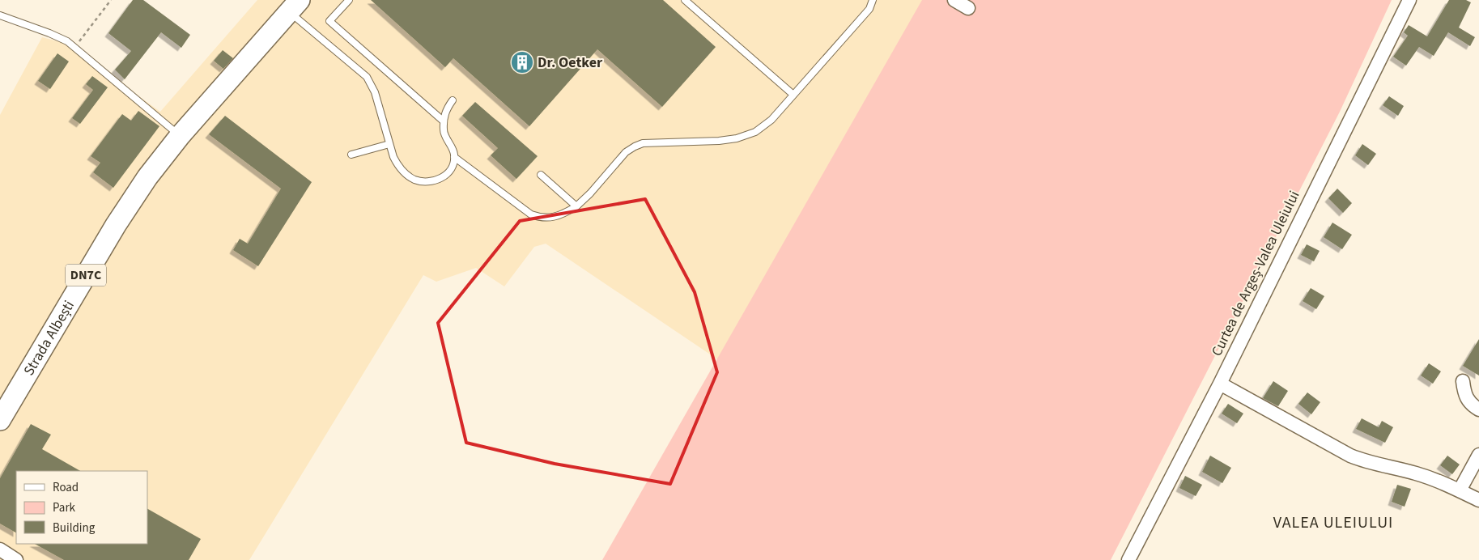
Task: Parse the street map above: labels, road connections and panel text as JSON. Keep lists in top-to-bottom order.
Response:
{
  "streets": {
    "main road": ["DN7C", "Strada Albești"],
    "street": ["Curtea de Argeș-Valea Uleiului"]
  },
  "crossings": [
    ["DN7C", "Strada Albești"]
  ],
  "districts": ["VALEA ULEIULUI"],
  "places": {
    "building": ["Dr. Oetker"]
  },
  "legend": ["Road", "Park", "Building"]
}
